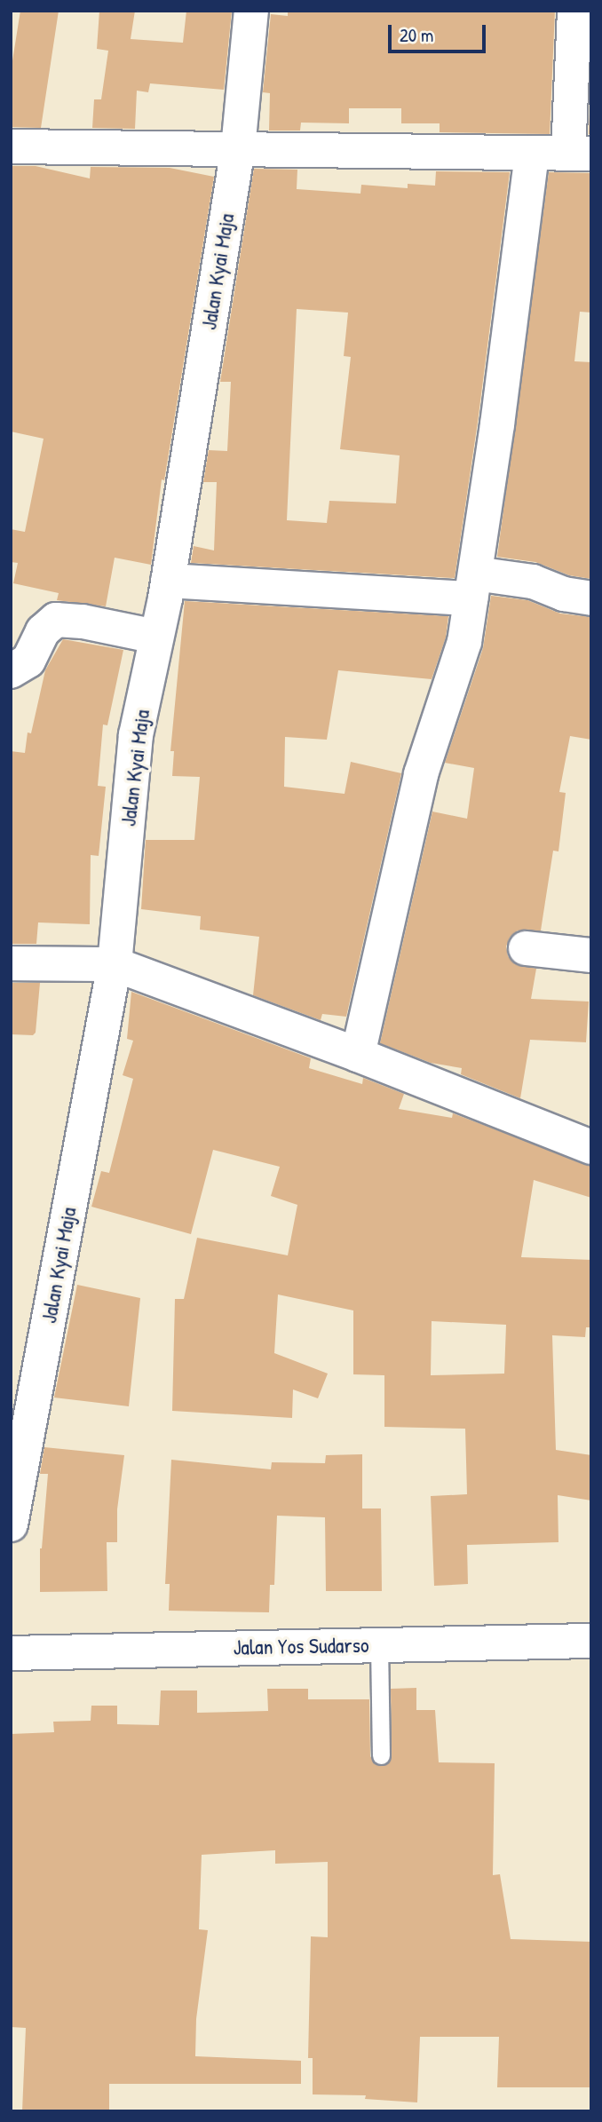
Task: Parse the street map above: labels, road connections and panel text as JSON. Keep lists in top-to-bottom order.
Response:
{
  "streets": {
    "main road": ["Jalan Kyai Maja", "Jalan Yos Sudarso"]
  },
  "scale_bar": "20 m"
}
